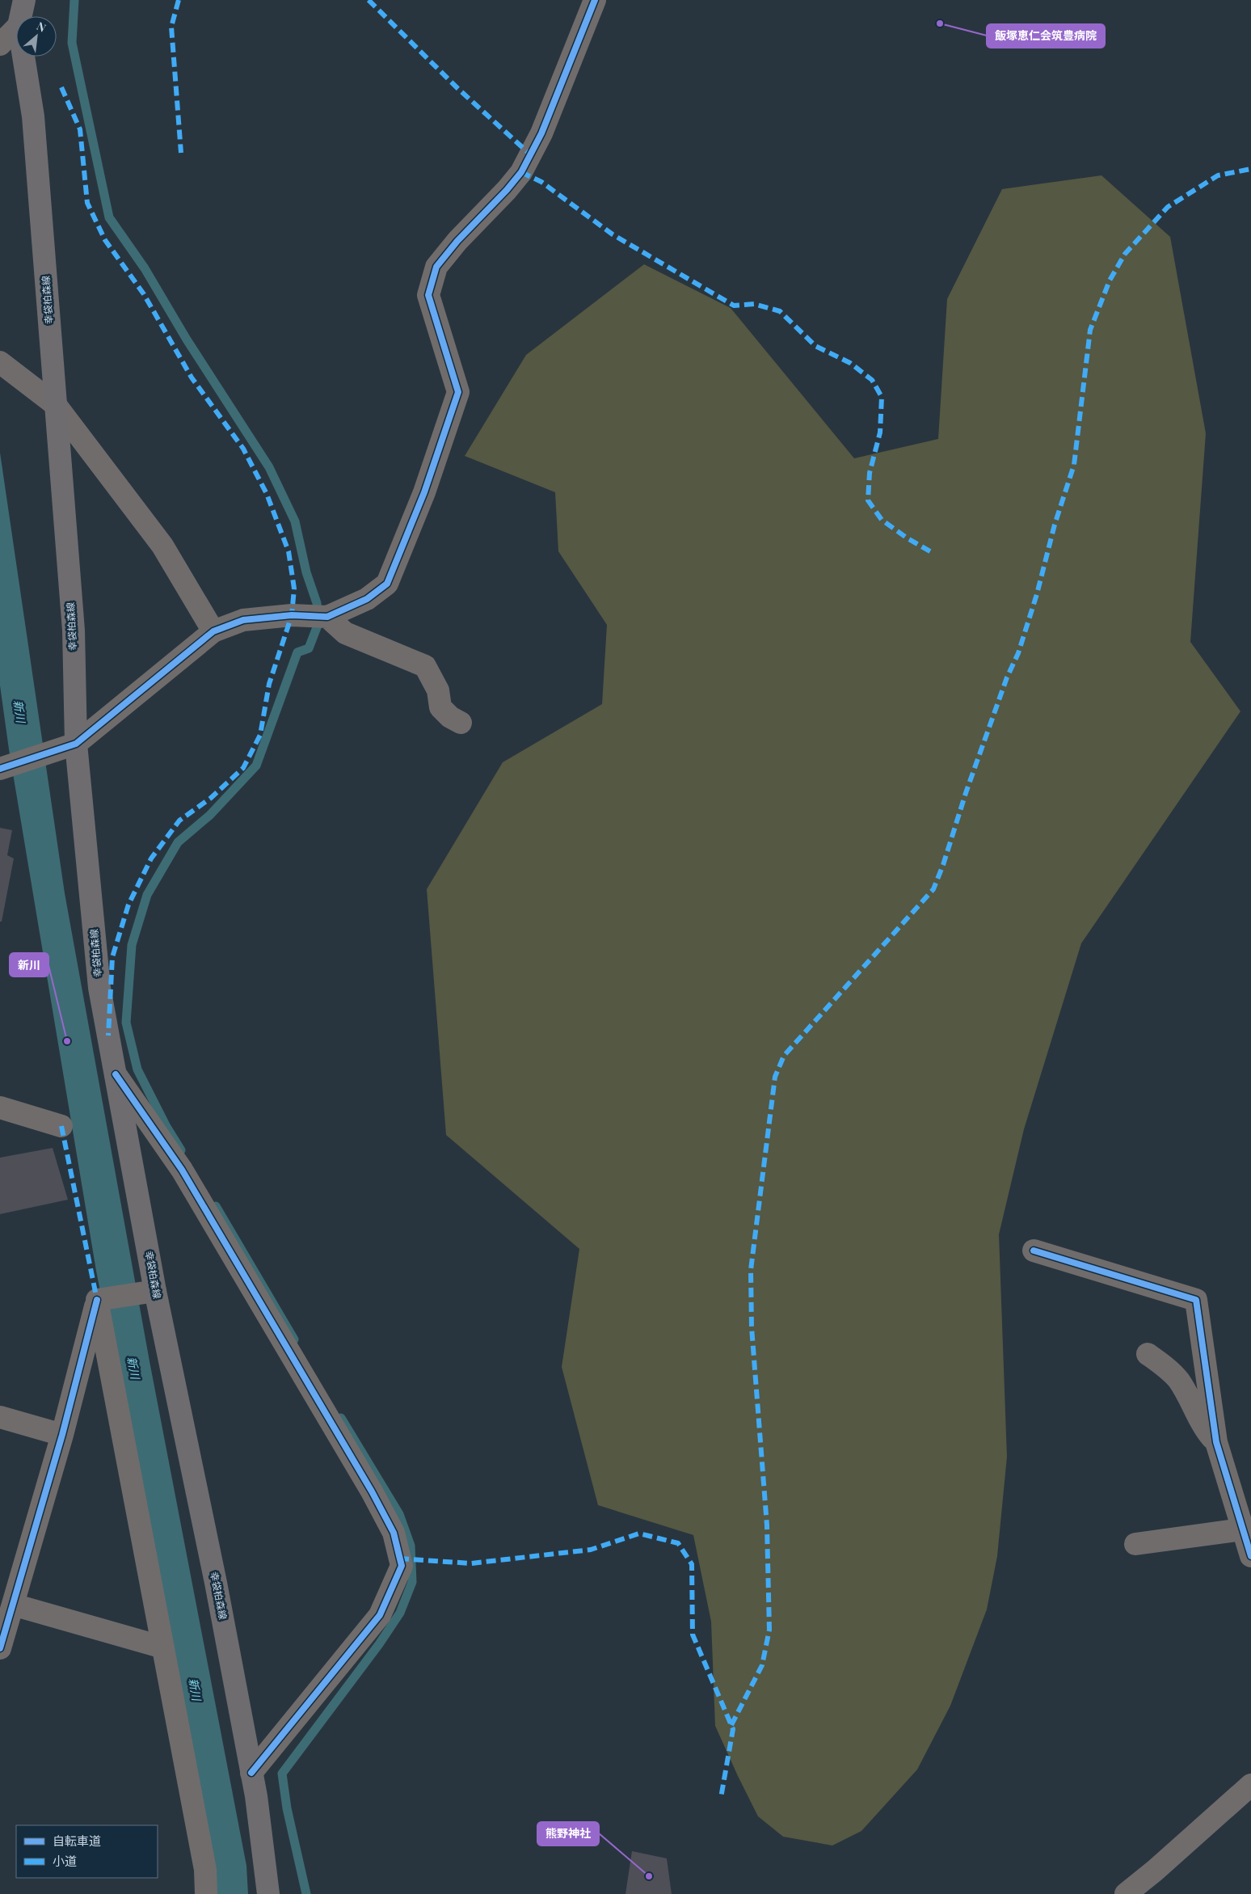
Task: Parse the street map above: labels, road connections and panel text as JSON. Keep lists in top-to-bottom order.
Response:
{
  "streets": {
    "main road": ["幸袋柏森線"]
  },
  "water": ["新川"],
  "places": ["飯塚恵仁会筑豊病院", "新川", "熊野神社"],
  "legend": ["自転車道", "小道"],
  "north": "top right"
}
